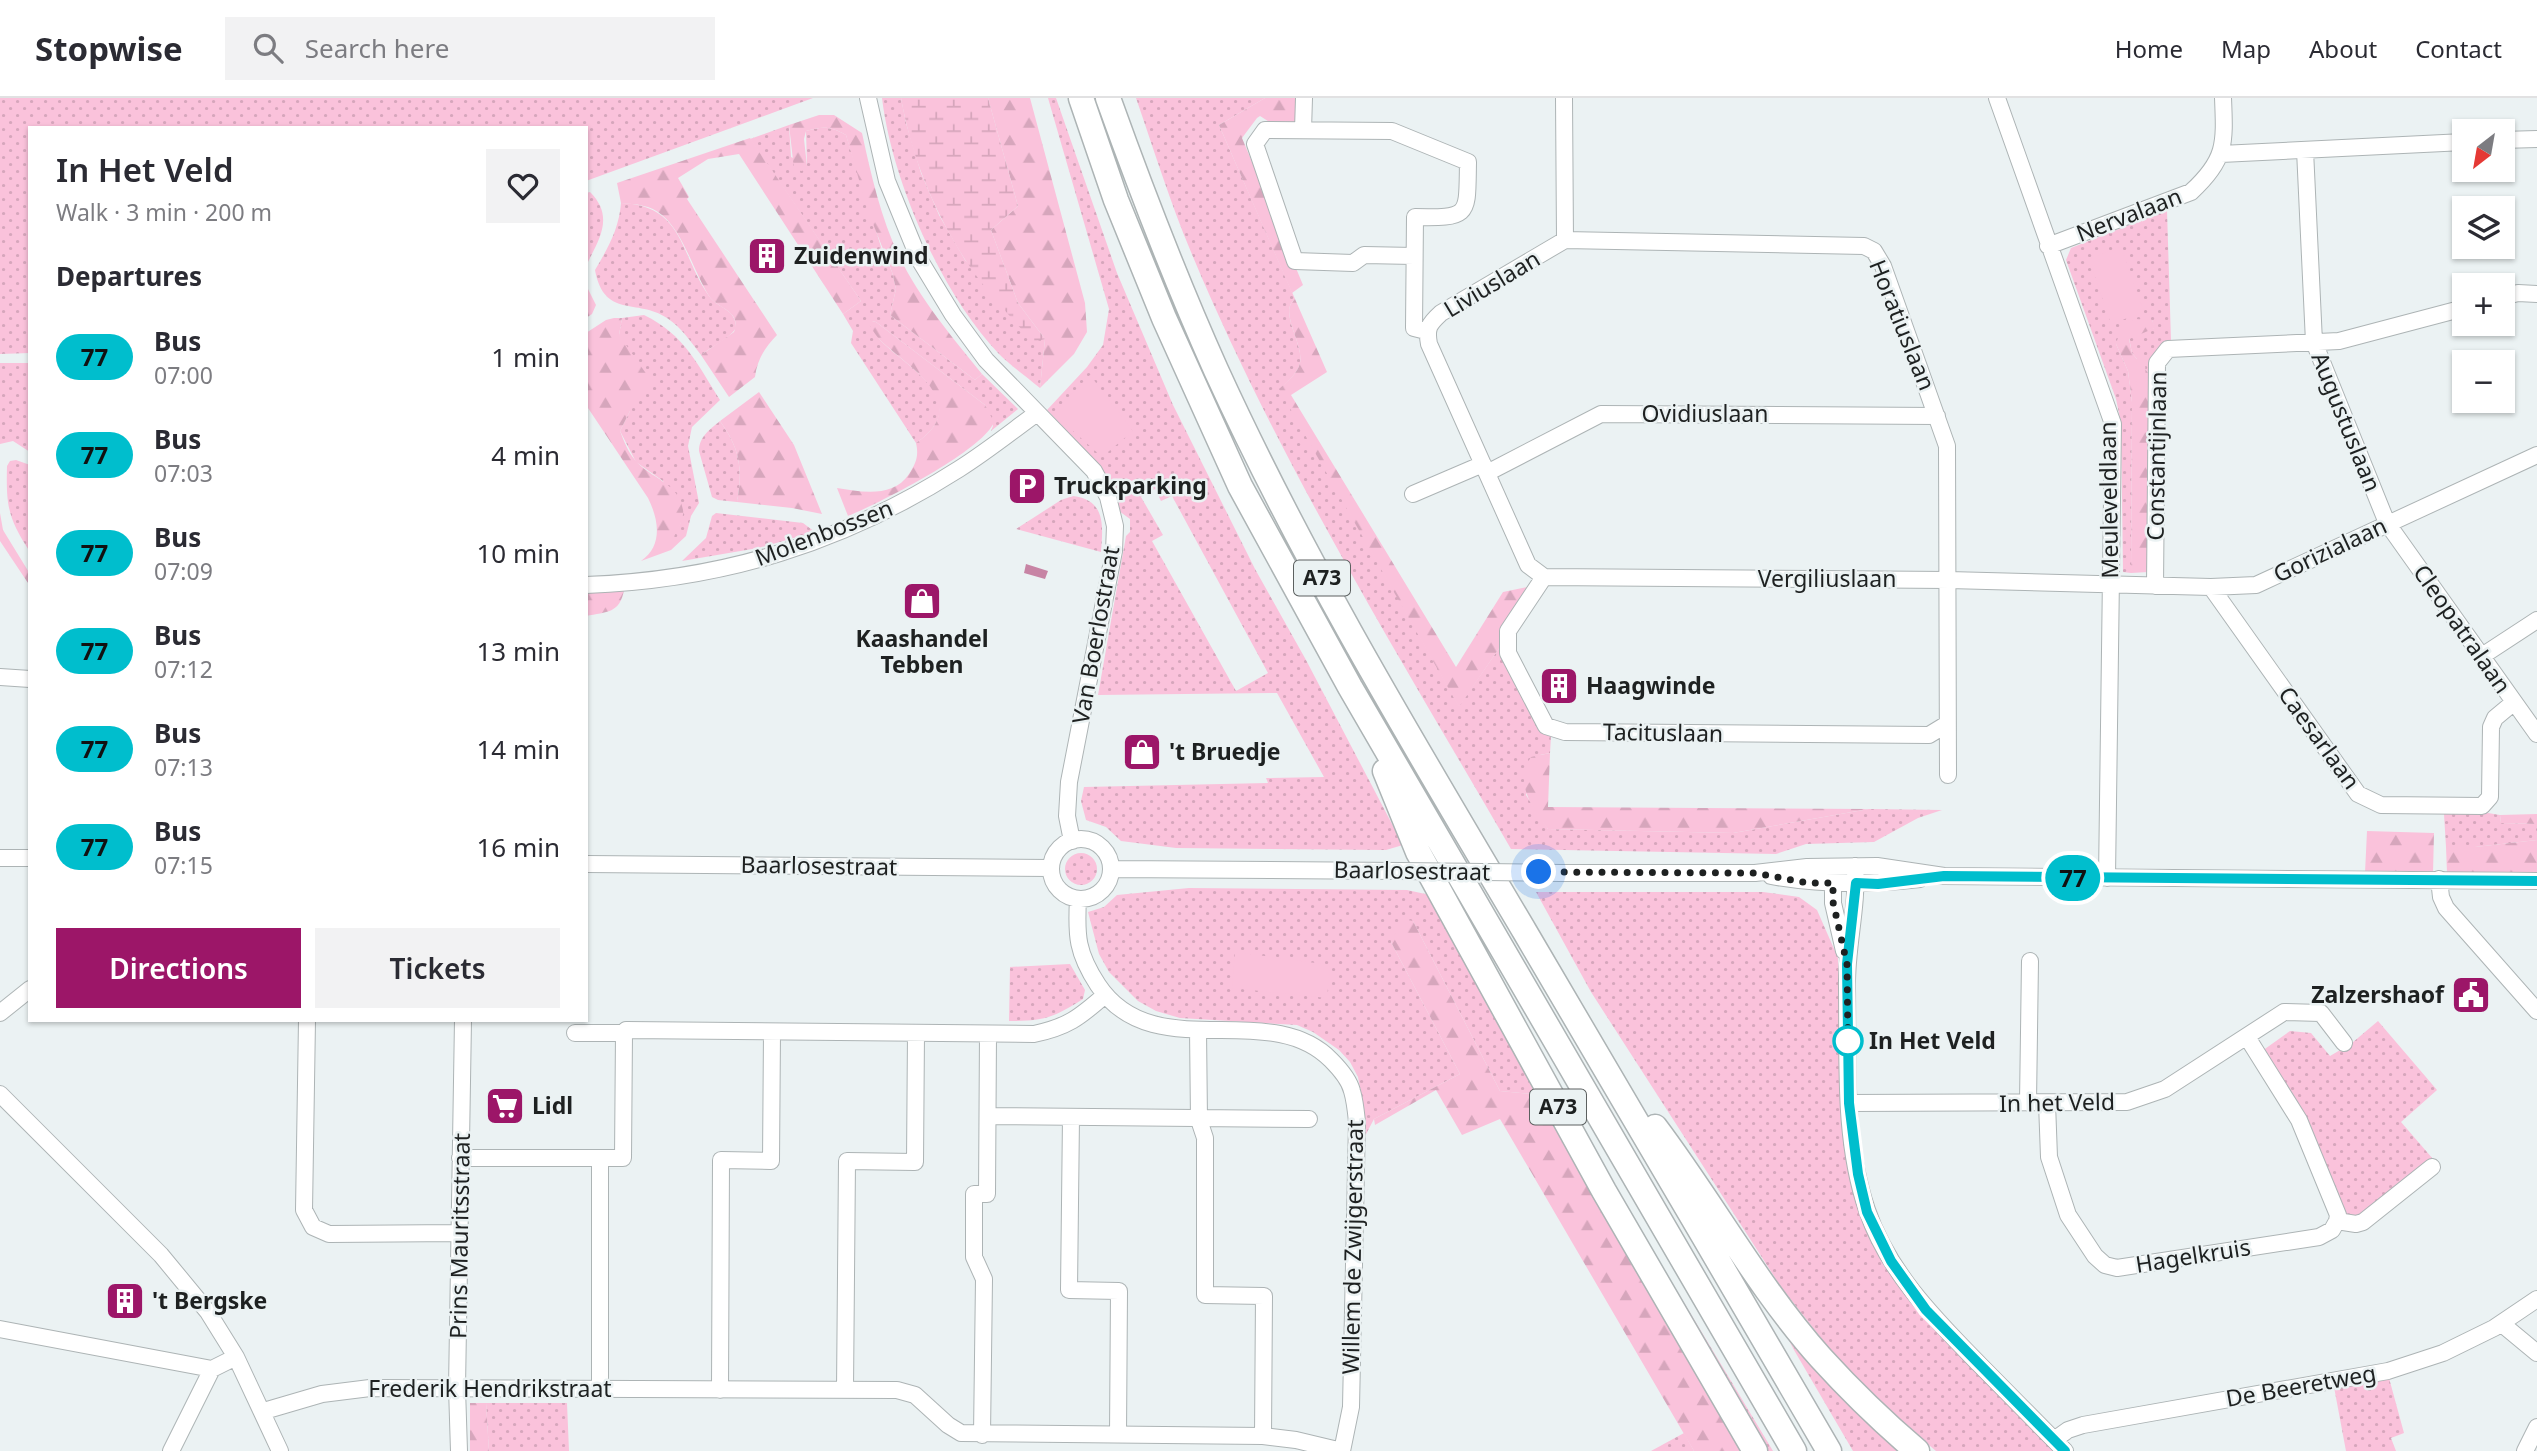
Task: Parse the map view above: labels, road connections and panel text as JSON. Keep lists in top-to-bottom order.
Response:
{
  "streets": {
    "highway": ["A73"],
    "street": [
      "Nervalaan",
      "Liviuslaan",
      "Horatiuslaan",
      "Ovidiuslaan",
      "Augustuslaan",
      "Constantijnlaan",
      "Meuleveldlaan",
      "Molenbossen",
      "Gorizialaan",
      "Vergiliuslaan",
      "Cleopatralaan",
      "Van Boerlostraat",
      "Tacituslaan",
      "Caesarlaan",
      "Baarlosestraat",
      "In het Veld",
      "Prins Mauritsstraat",
      "Willem de Zwijgerstraat",
      "Hagelkruis",
      "De Beeretweg",
      "Frederik Hendrikstraat"
    ]
  },
  "crossings": [
    ["Nervalaan", "Meuleveldlaan"],
    ["Liviuslaan", "Horatiuslaan"],
    ["Liviuslaan", "Ovidiuslaan"],
    ["Liviuslaan", "Vergiliuslaan"],
    ["Liviuslaan", "Tacituslaan"],
    ["Horatiuslaan", "Ovidiuslaan"],
    ["Horatiuslaan", "Vergiliuslaan"],
    ["Augustuslaan", "Constantijnlaan"],
    ["Augustuslaan", "Gorizialaan"],
    ["Augustuslaan", "Cleopatralaan"],
    ["Constantijnlaan", "Gorizialaan"],
    ["Meuleveldlaan", "Gorizialaan"],
    ["Meuleveldlaan", "Vergiliuslaan"],
    ["Meuleveldlaan", "Baarlosestraat"],
    ["Molenbossen", "Van Boerlostraat"],
    ["Gorizialaan", "Vergiliuslaan"],
    ["Gorizialaan", "Cleopatralaan"],
    ["Gorizialaan", "Caesarlaan"],
    ["Vergiliuslaan", "Tacituslaan"],
    ["Cleopatralaan", "Caesarlaan"],
    ["Van Boerlostraat", "Baarlosestraat"],
    ["Van Boerlostraat", "Willem de Zwijgerstraat"],
    ["Baarlosestraat", "Willem de Zwijgerstraat"],
    ["In het Veld", "Hagelkruis"],
    ["Prins Mauritsstraat", "Frederik Hendrikstraat"],
    ["Willem de Zwijgerstraat", "Frederik Hendrikstraat"]
  ],
  "places": {
    "building": ["Zuidenwind", "Haagwinde", "'t Bergske"],
    "parking": ["Truckparking"],
    "shop": ["Kaashandel Tebben", "'t Bruedje"],
    "public building": ["Zalzershaof"],
    "other": ["In Het Veld"],
    "supermarket": ["Lidl"]
  },
  "lines": ["bus line 77"],
  "north": "bottom left",
  "page": {
    "header": "Stopwise",
    "search": "Search here",
    "nav": [
      "Home",
      "Map",
      "About",
      "Contact"
    ],
    "on_map": "77",
    "map_buttons": ["+", "−"],
    "heading": [
      ["In Het Veld", "Walk · 3 min · 200 m"],
      "Departures"
    ],
    "list": [
      {
        "mark": "77",
        "name": "Bus",
        "note": "07:00",
        "value": "1 min"
      },
      {
        "mark": "77",
        "name": "Bus",
        "note": "07:03",
        "value": "4 min"
      },
      {
        "mark": "77",
        "name": "Bus",
        "note": "07:09",
        "value": "10 min"
      },
      {
        "mark": "77",
        "name": "Bus",
        "note": "07:12",
        "value": "13 min"
      },
      {
        "mark": "77",
        "name": "Bus",
        "note": "07:13",
        "value": "14 min"
      },
      {
        "mark": "77",
        "name": "Bus",
        "note": "07:15",
        "value": "16 min"
      }
    ],
    "buttons": ["Directions", "Tickets"]
  }
}
